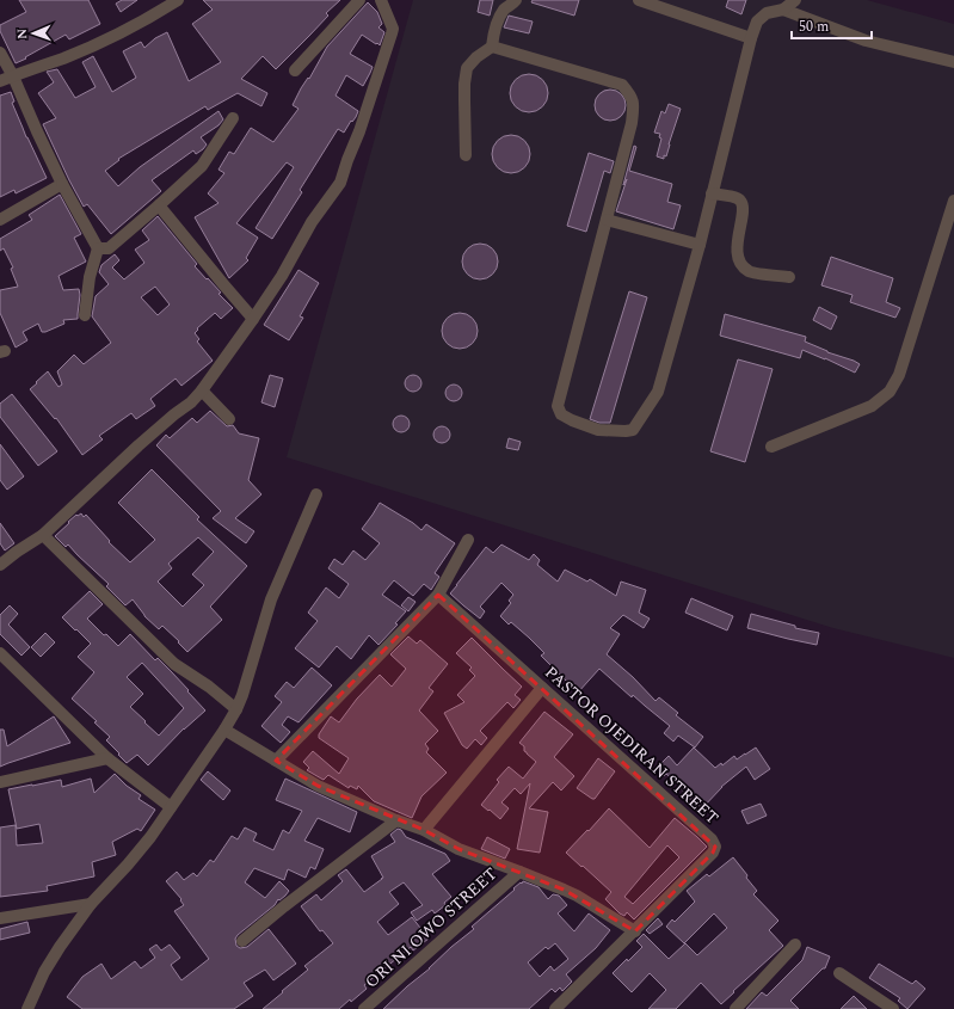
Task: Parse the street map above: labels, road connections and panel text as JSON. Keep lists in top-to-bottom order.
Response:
{
  "streets": {
    "street": ["PASTOR OJEDIRAN STREET", "ORI NI OWO STREET"]
  },
  "scale_bar": "50 m",
  "north": "left"
}
